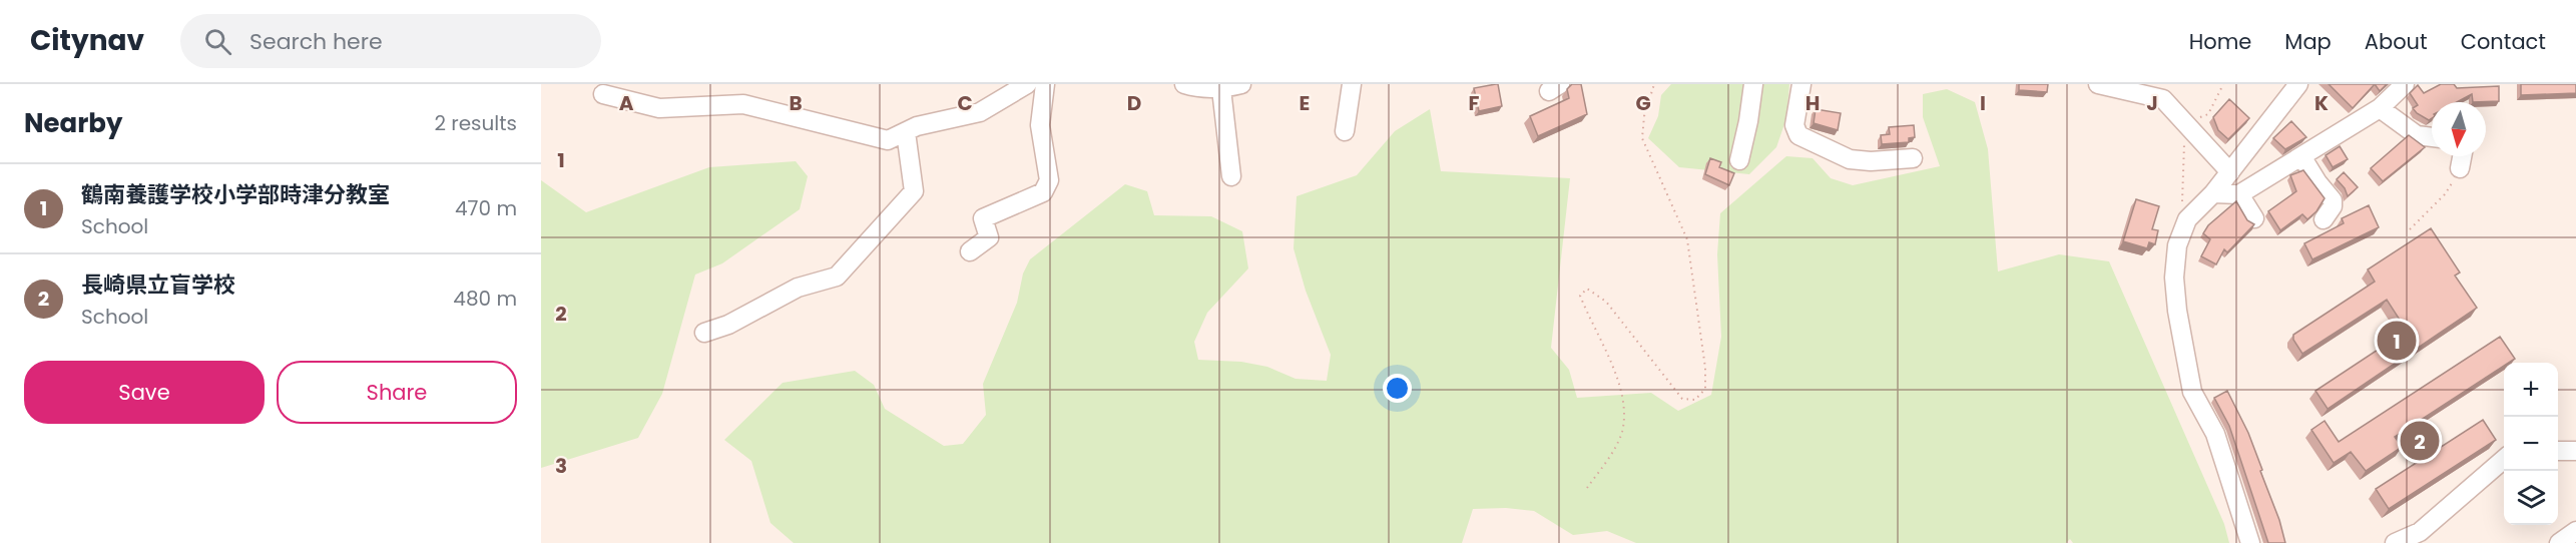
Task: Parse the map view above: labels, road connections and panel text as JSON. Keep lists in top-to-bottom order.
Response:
{
  "north": "bottom",
  "page": {
    "header": "Citynav",
    "search": "Search here",
    "nav": [
      "Home",
      "Map",
      "About",
      "Contact"
    ],
    "heading": ["Nearby", "2 results"],
    "list": [
      {
        "mark": "1",
        "name": "鶴南養護学校小学部時津分教室",
        "note": "School",
        "value": "470 m"
      },
      {
        "mark": "2",
        "name": "長崎県立盲学校",
        "note": "School",
        "value": "480 m"
      }
    ],
    "pins": ["1", "2"],
    "buttons": ["Save", "Share"],
    "map_buttons": ["+", "−"]
  },
  "grid": {
    "columns": [
      "A",
      "B",
      "C",
      "D",
      "E",
      "F",
      "G",
      "H",
      "I",
      "J",
      "K"
    ],
    "rows": ["1", "2", "3"]
  }
}
